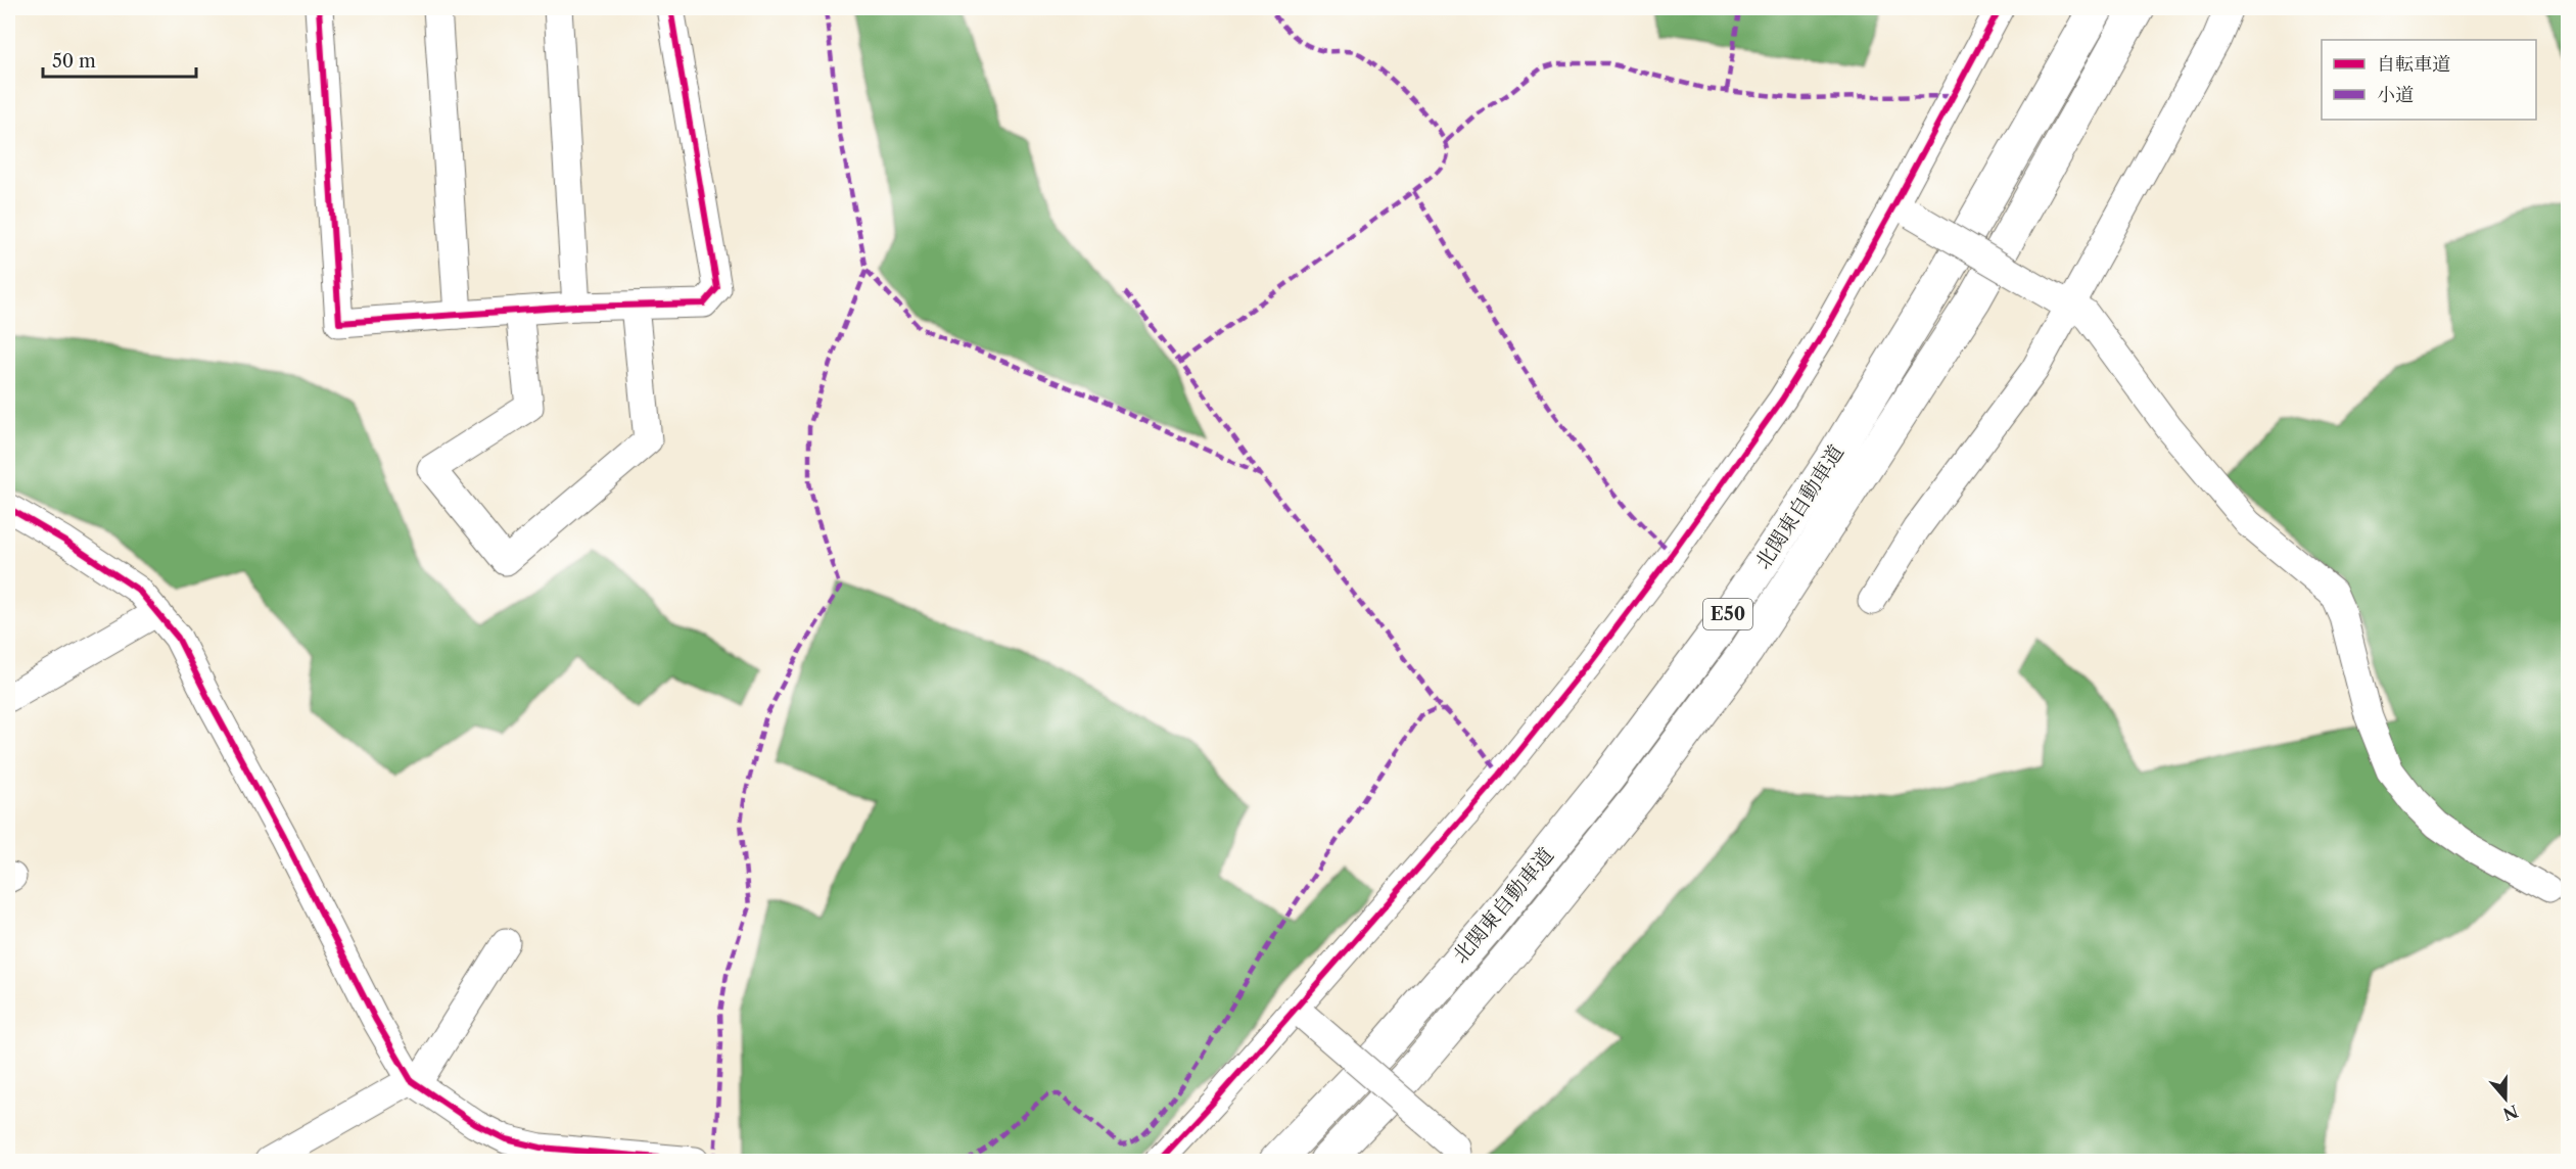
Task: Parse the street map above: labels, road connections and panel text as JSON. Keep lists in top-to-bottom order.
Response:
{
  "streets": {
    "highway": ["北関東自動車道", "E50"]
  },
  "legend": ["自転車道", "小道"],
  "scale_bar": "50 m",
  "north": "bottom"
}
